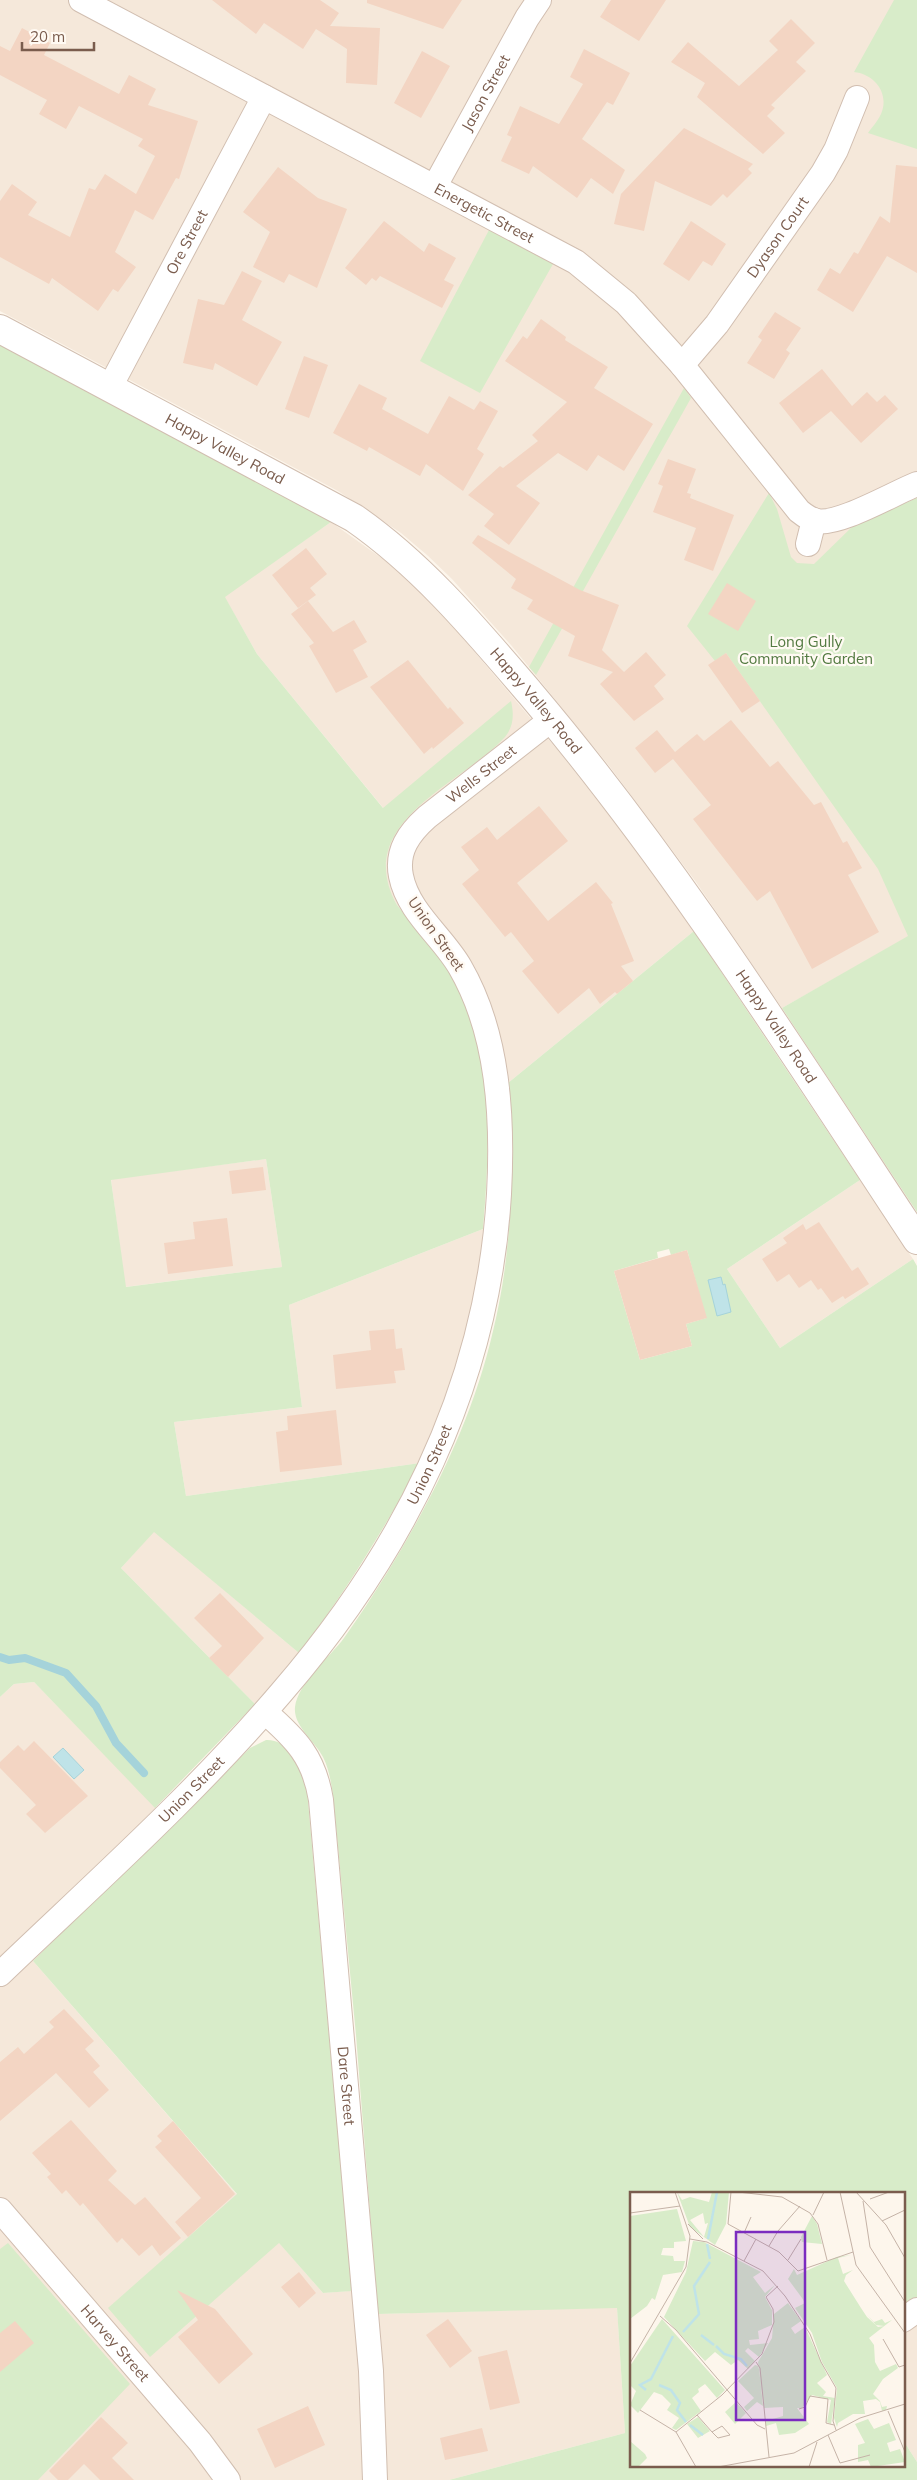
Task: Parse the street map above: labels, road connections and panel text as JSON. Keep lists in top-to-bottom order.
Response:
{
  "streets": {
    "street": [
      "Jason Street",
      "Energetic Street",
      "Dyason Court",
      "Ore Street",
      "Happy Valley Road",
      "Wells Street",
      "Union Street",
      "Dare Street",
      "Harvey Street"
    ]
  },
  "crossings": [
    ["Jason Street", "Energetic Street"],
    ["Energetic Street", "Dyason Court"],
    ["Energetic Street", "Ore Street"],
    ["Ore Street", "Happy Valley Road"],
    ["Happy Valley Road", "Wells Street"],
    ["Wells Street", "Union Street"],
    ["Union Street", "Dare Street"]
  ],
  "parks": ["Long Gully Community Garden"],
  "scale_bar": "20 m"
}
